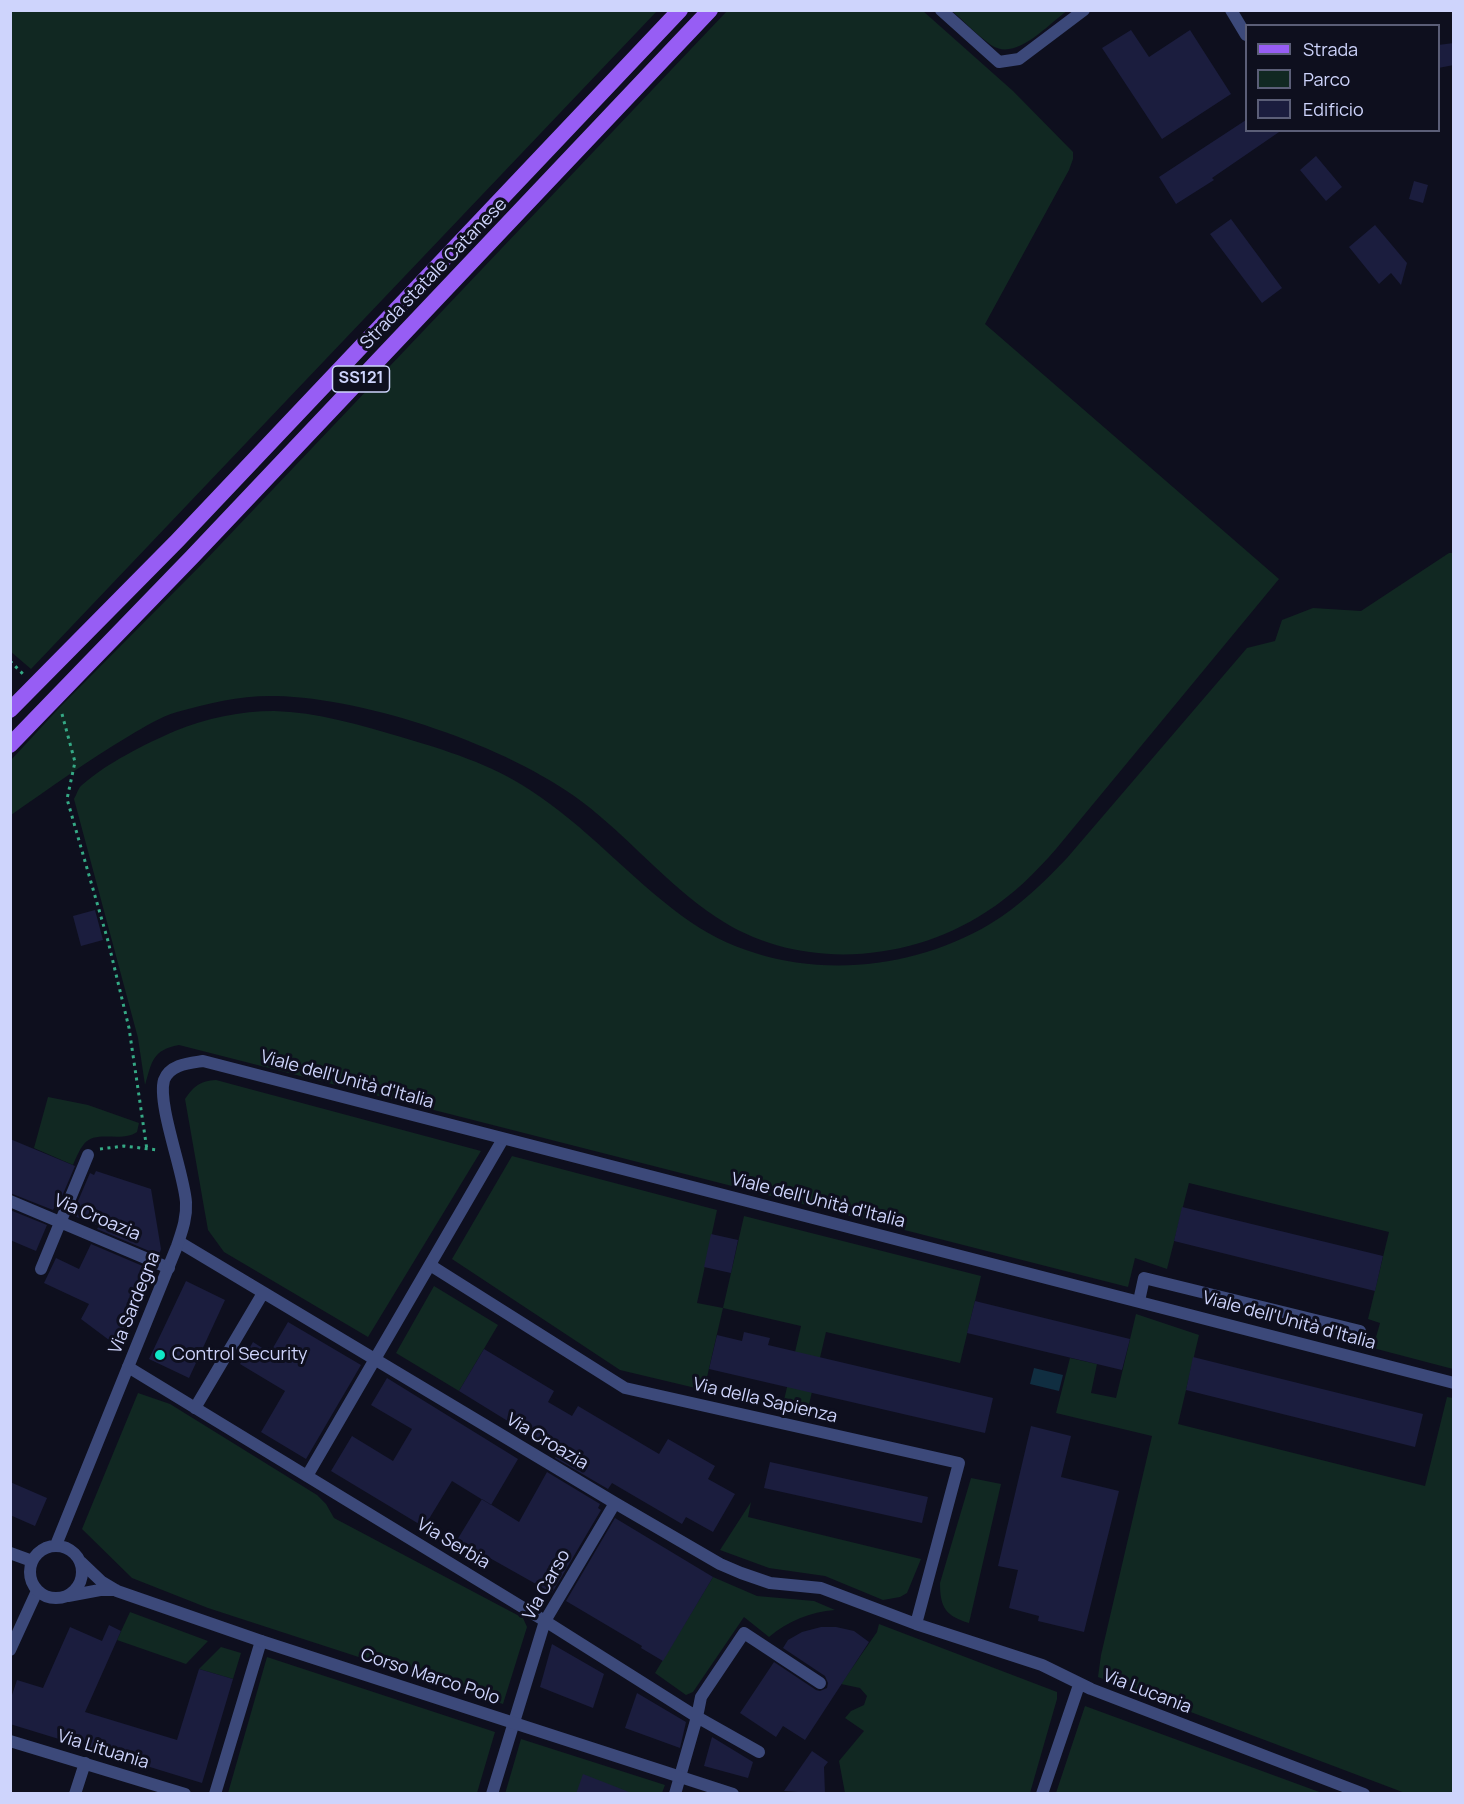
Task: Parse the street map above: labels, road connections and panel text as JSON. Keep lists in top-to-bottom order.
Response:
{
  "streets": {
    "main road": ["Strada statale Catanese", "SS121"],
    "street": [
      "Viale dell'Unità d'Italia",
      "Via Croazia",
      "Via Sardegna",
      "Via della Sapienza",
      "Via Serbia",
      "Via Carso",
      "Corso Marco Polo",
      "Via Lucania",
      "Via Lituania"
    ]
  },
  "crossings": [
    ["Viale dell'Unità d'Italia", "Via Sardegna"],
    ["Via Croazia", "Via Sardegna"],
    ["Via Croazia", "Via della Sapienza"],
    ["Via Croazia", "Via Carso"],
    ["Via Croazia", "Via Lucania"],
    ["Via Sardegna", "Via Serbia"],
    ["Via della Sapienza", "Via Lucania"],
    ["Via Serbia", "Via Carso"],
    ["Via Carso", "Corso Marco Polo"]
  ],
  "places": ["Control Security"],
  "legend": ["Strada", "Parco", "Edificio"]
}
